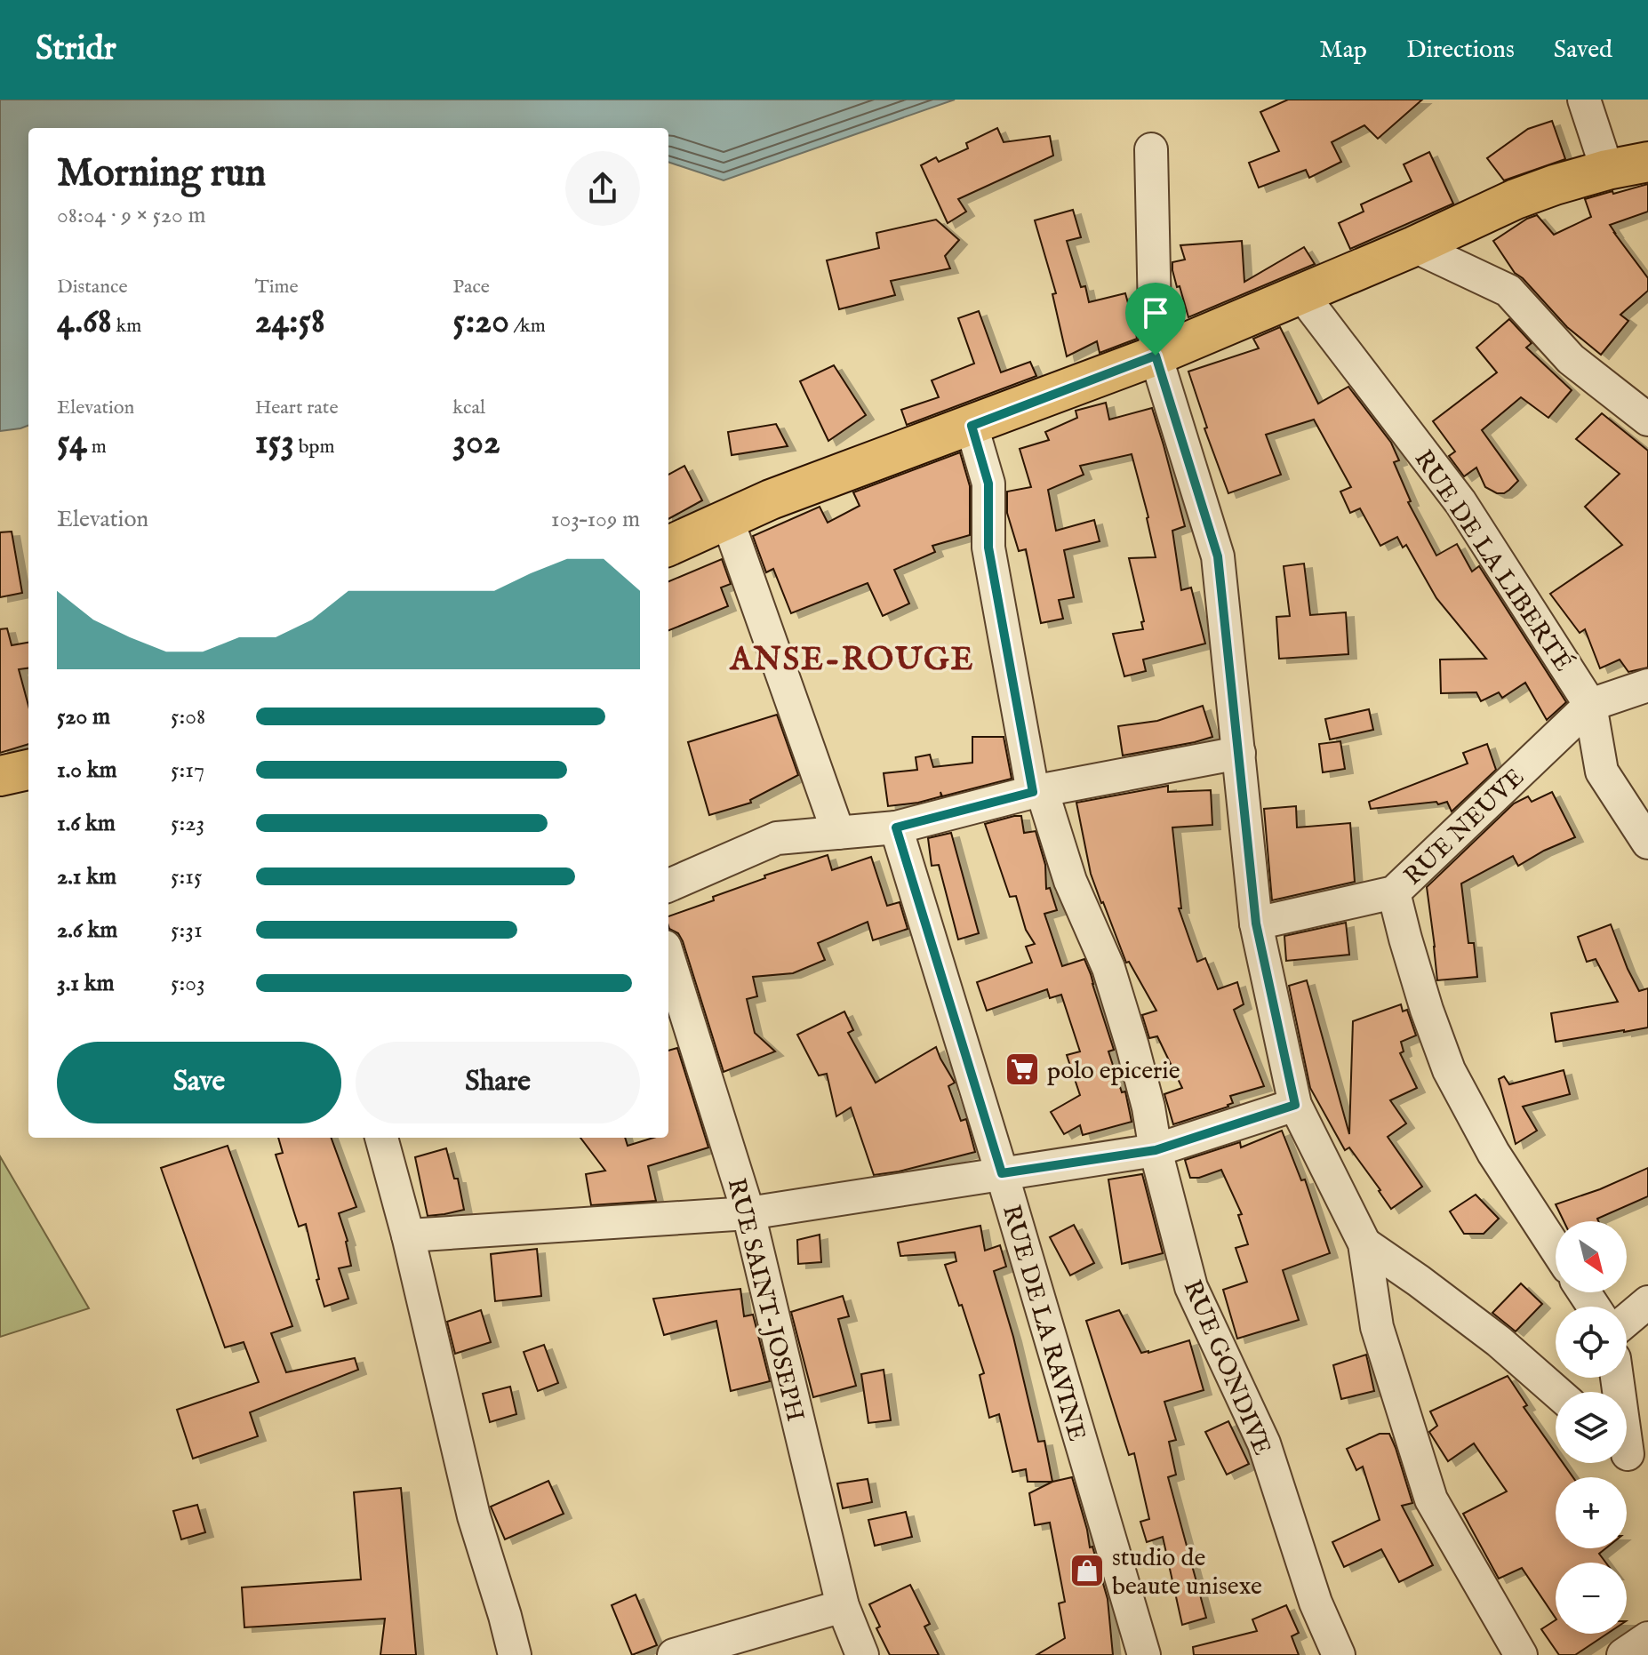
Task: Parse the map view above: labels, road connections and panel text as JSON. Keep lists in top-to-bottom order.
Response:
{
  "streets": {
    "street": [
      "RUE DE LA LIBERTÉ",
      "RUE NEUVE",
      "RUE SAINT-JOSEPH",
      "RUE DE LA RAVINE",
      "RUE GONDIVE"
    ]
  },
  "crossings": [
    ["RUE DE LA LIBERTÉ", "RUE NEUVE"]
  ],
  "districts": ["ANSE-ROUGE"],
  "places": {
    "supermarket": ["polo epicerie"],
    "shop": ["studio de beaute unisexe"]
  },
  "north": "bottom right",
  "page": {
    "header": "Stridr",
    "nav": ["Map", "Directions", "Saved"],
    "heading": ["Morning run", "08:04 · 9 × 520 m"],
    "stats": [
      ["Distance", "4.68 km"],
      ["Time", "24:58"],
      ["Pace", "5:20 /km"],
      ["Elevation", "54 m"],
      ["Heart rate", "153 bpm"],
      ["kcal", "302"]
    ],
    "chart": ["Elevation", "103–109 m"],
    "list": [
      {
        "name": "520 m",
        "note": "5:08"
      },
      {
        "name": "1.0 km",
        "note": "5:17"
      },
      {
        "name": "1.6 km",
        "note": "5:23"
      },
      {
        "name": "2.1 km",
        "note": "5:15"
      },
      {
        "name": "2.6 km",
        "note": "5:31"
      },
      {
        "name": "3.1 km",
        "note": "5:03"
      }
    ],
    "buttons": ["Save", "Share"],
    "map_buttons": ["+", "−"]
  }
}
